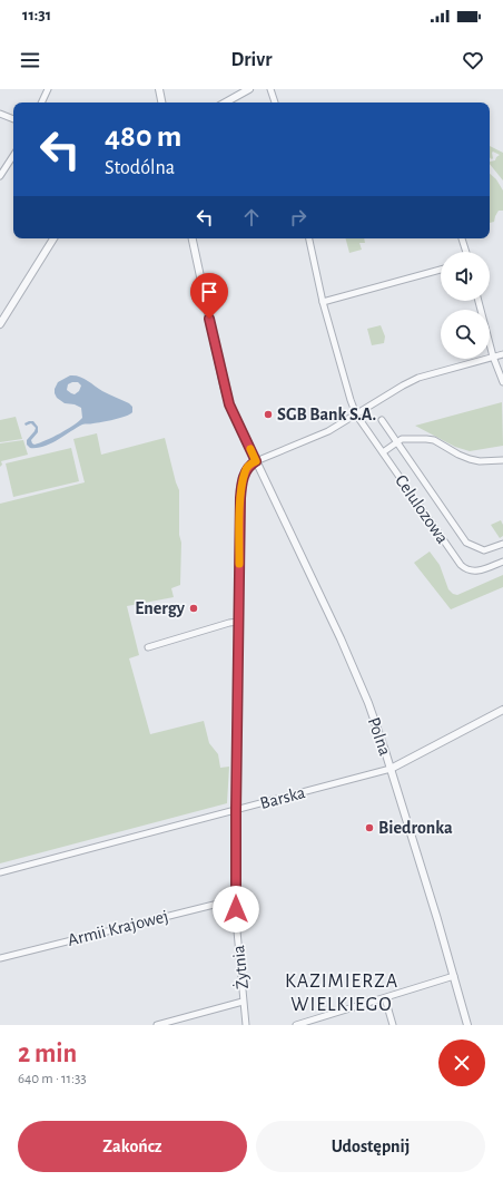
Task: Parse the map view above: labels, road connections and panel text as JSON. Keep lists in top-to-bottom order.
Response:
{
  "streets": {
    "street": [
      "Celulozowa",
      "Polna",
      "Barska",
      "Armii Krajowej",
      "Żytnia"
    ]
  },
  "crossings": [
    ["Polna", "Barska"],
    ["Polna", "Żytnia"],
    ["Barska", "Żytnia"],
    ["Armii Krajowej", "Żytnia"]
  ],
  "districts": ["KAZIMIERZA WIELKIEGO"],
  "places": ["SGB Bank S.A.", "Energy", "Biedronka"],
  "page": {
    "status": "11:31",
    "header": "Drivr",
    "turn": ["480 m", "Stodólna"],
    "heading": ["2 min", "640 m · 11:33"],
    "buttons": ["Zakończ", "Udostępnij"]
  }
}
